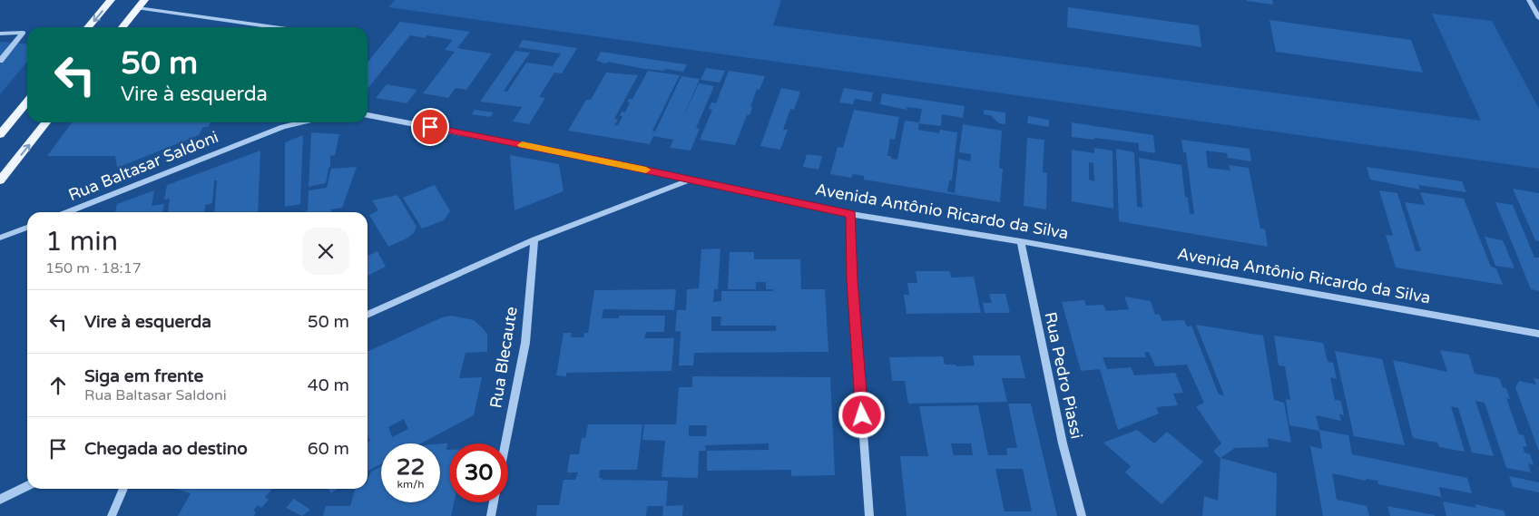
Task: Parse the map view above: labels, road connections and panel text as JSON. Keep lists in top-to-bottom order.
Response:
{
  "streets": {
    "street": [
      "Rua Baltasar Saldoni",
      "Avenida Antônio Ricardo da Silva",
      "Rua Blecaute",
      "Rua Pedro Piassi"
    ]
  },
  "crossings": [
    ["Avenida Antônio Ricardo da Silva", "Rua Pedro Piassi"]
  ],
  "page": {
    "turn": ["50 m", "Vire à esquerda"],
    "heading": ["1 min", "150 m · 18:17"],
    "list": [
      {
        "name": "Vire à esquerda",
        "value": "50 m"
      },
      {
        "name": "Siga em frente",
        "note": "Rua Baltasar Saldoni",
        "value": "40 m"
      },
      {
        "name": "Chegada ao destino",
        "value": "60 m"
      }
    ],
    "speed": "22 km/h",
    "limit": "30"
  }
}
